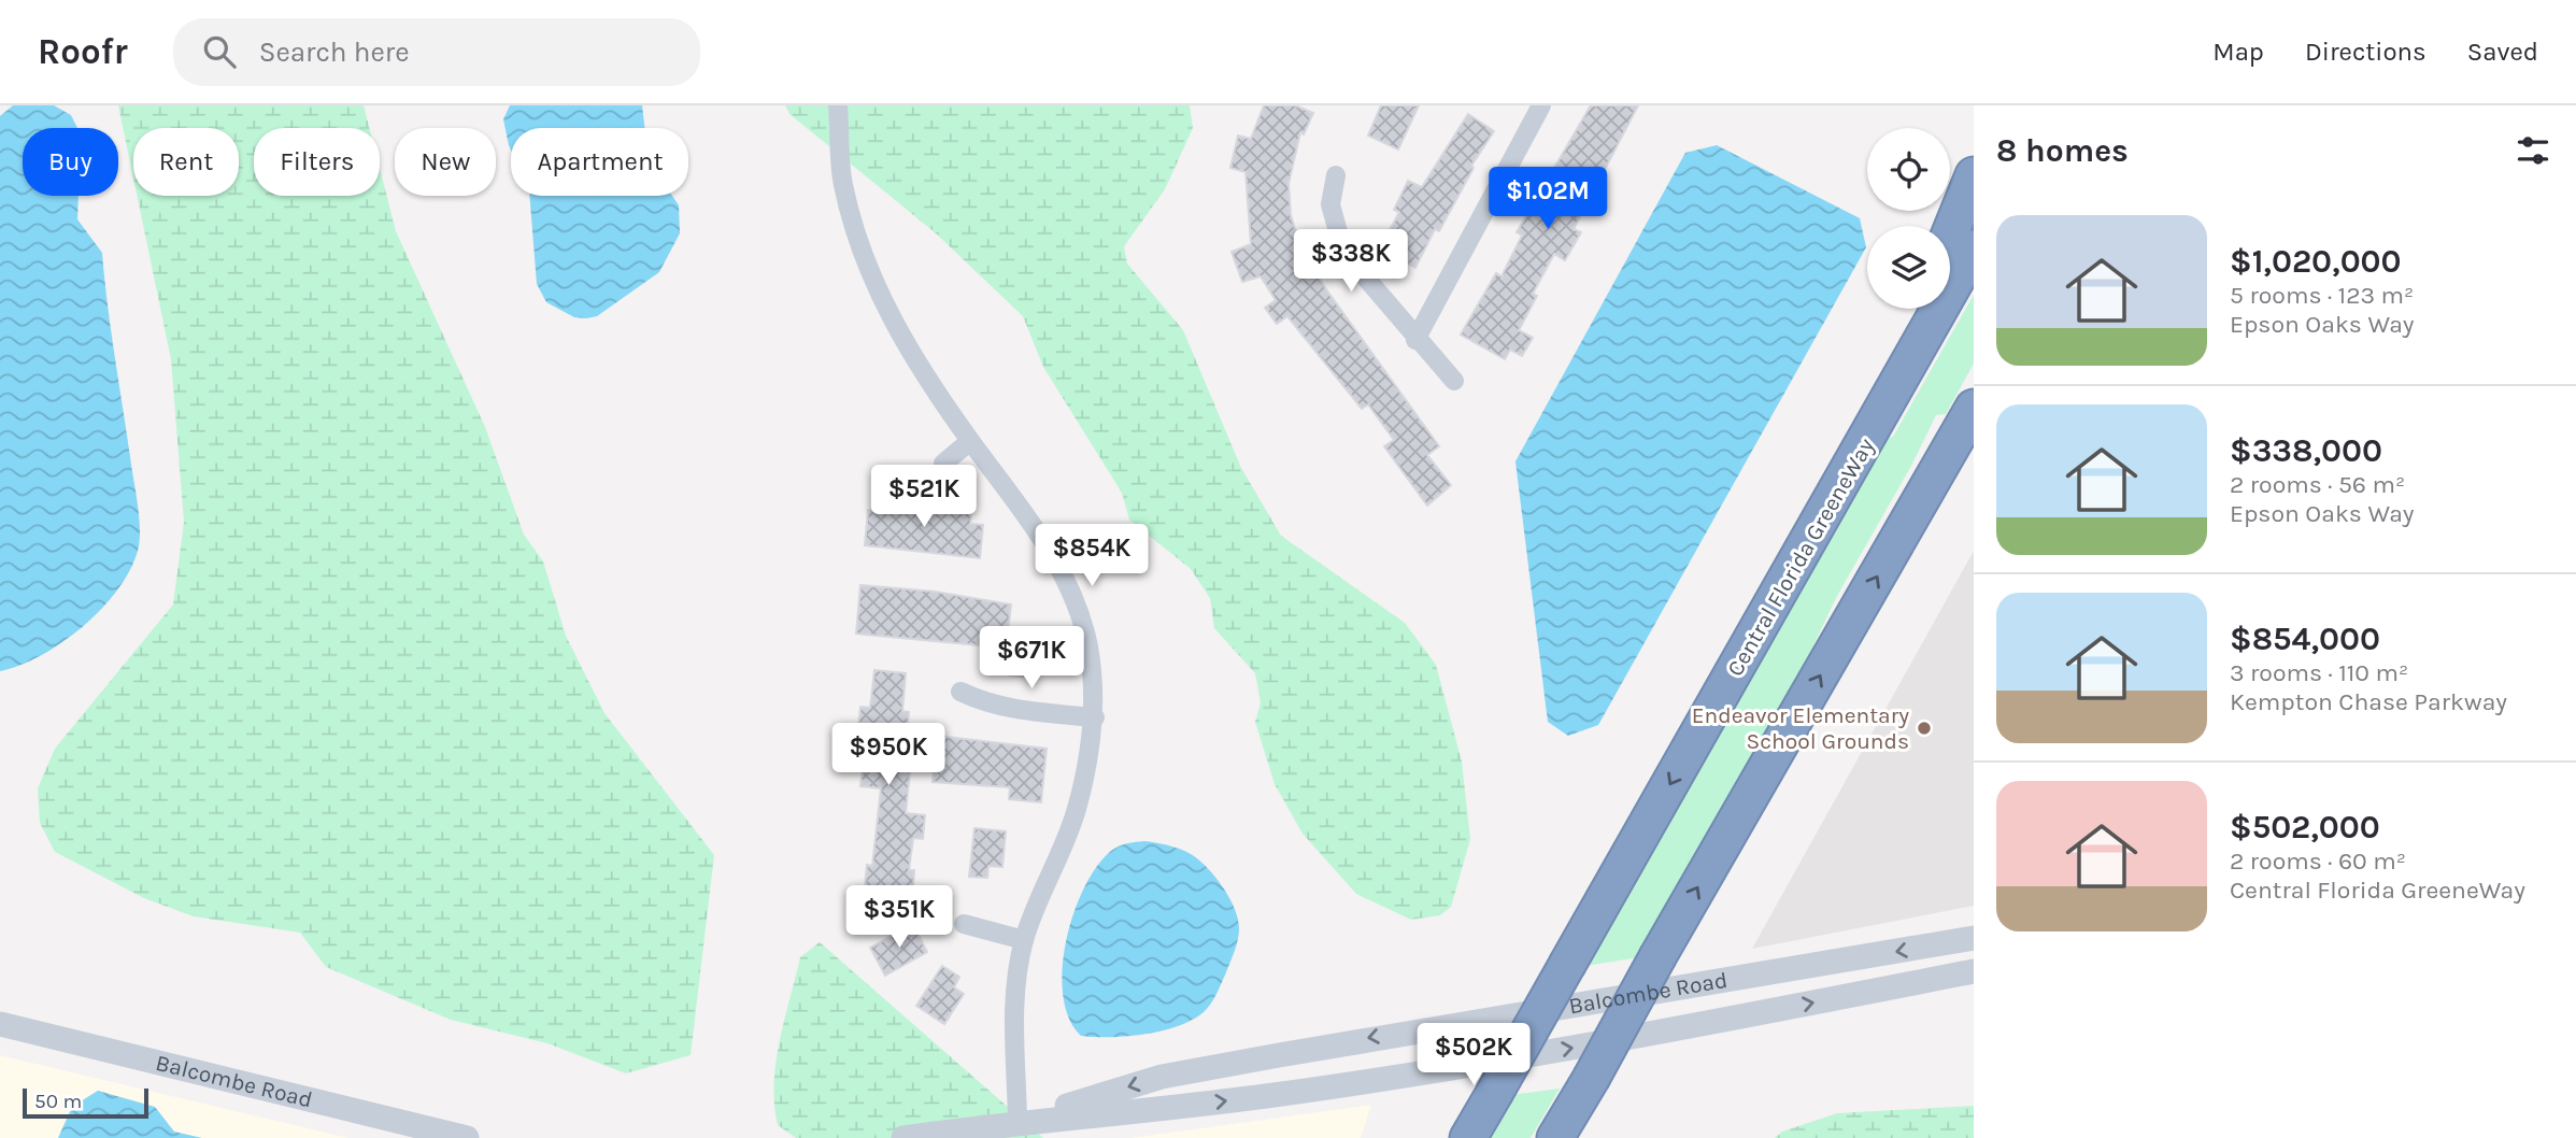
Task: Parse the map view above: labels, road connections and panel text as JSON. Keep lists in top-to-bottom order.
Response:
{
  "streets": {
    "highway": ["Central Florida GreeneWay"],
    "street": ["Balcombe Road"]
  },
  "places": ["Endeavor Elementary School Grounds"],
  "scale_bar": "50 m",
  "page": {
    "header": "Roofr",
    "search": "Search here",
    "nav": ["Map", "Directions", "Saved"],
    "heading": "8 homes",
    "chip": [
      "Buy",
      "Rent",
      "Filters",
      "New",
      "Apartment"
    ],
    "price": [
      "$1.02M",
      "$338K",
      "$521K",
      "$854K",
      "$671K",
      "$950K",
      "$351K",
      "$502K"
    ],
    "list": [
      {
        "name": "$1,020,000",
        "note": "5 rooms · 123 m² · Epson Oaks Way"
      },
      {
        "name": "$338,000",
        "note": "2 rooms · 56 m² · Epson Oaks Way"
      },
      {
        "name": "$854,000",
        "note": "3 rooms · 110 m² · Kempton Chase Parkway"
      },
      {
        "name": "$502,000",
        "note": "2 rooms · 60 m² · Central Florida GreeneWay"
      }
    ],
    "scale": "50 m"
  }
}
